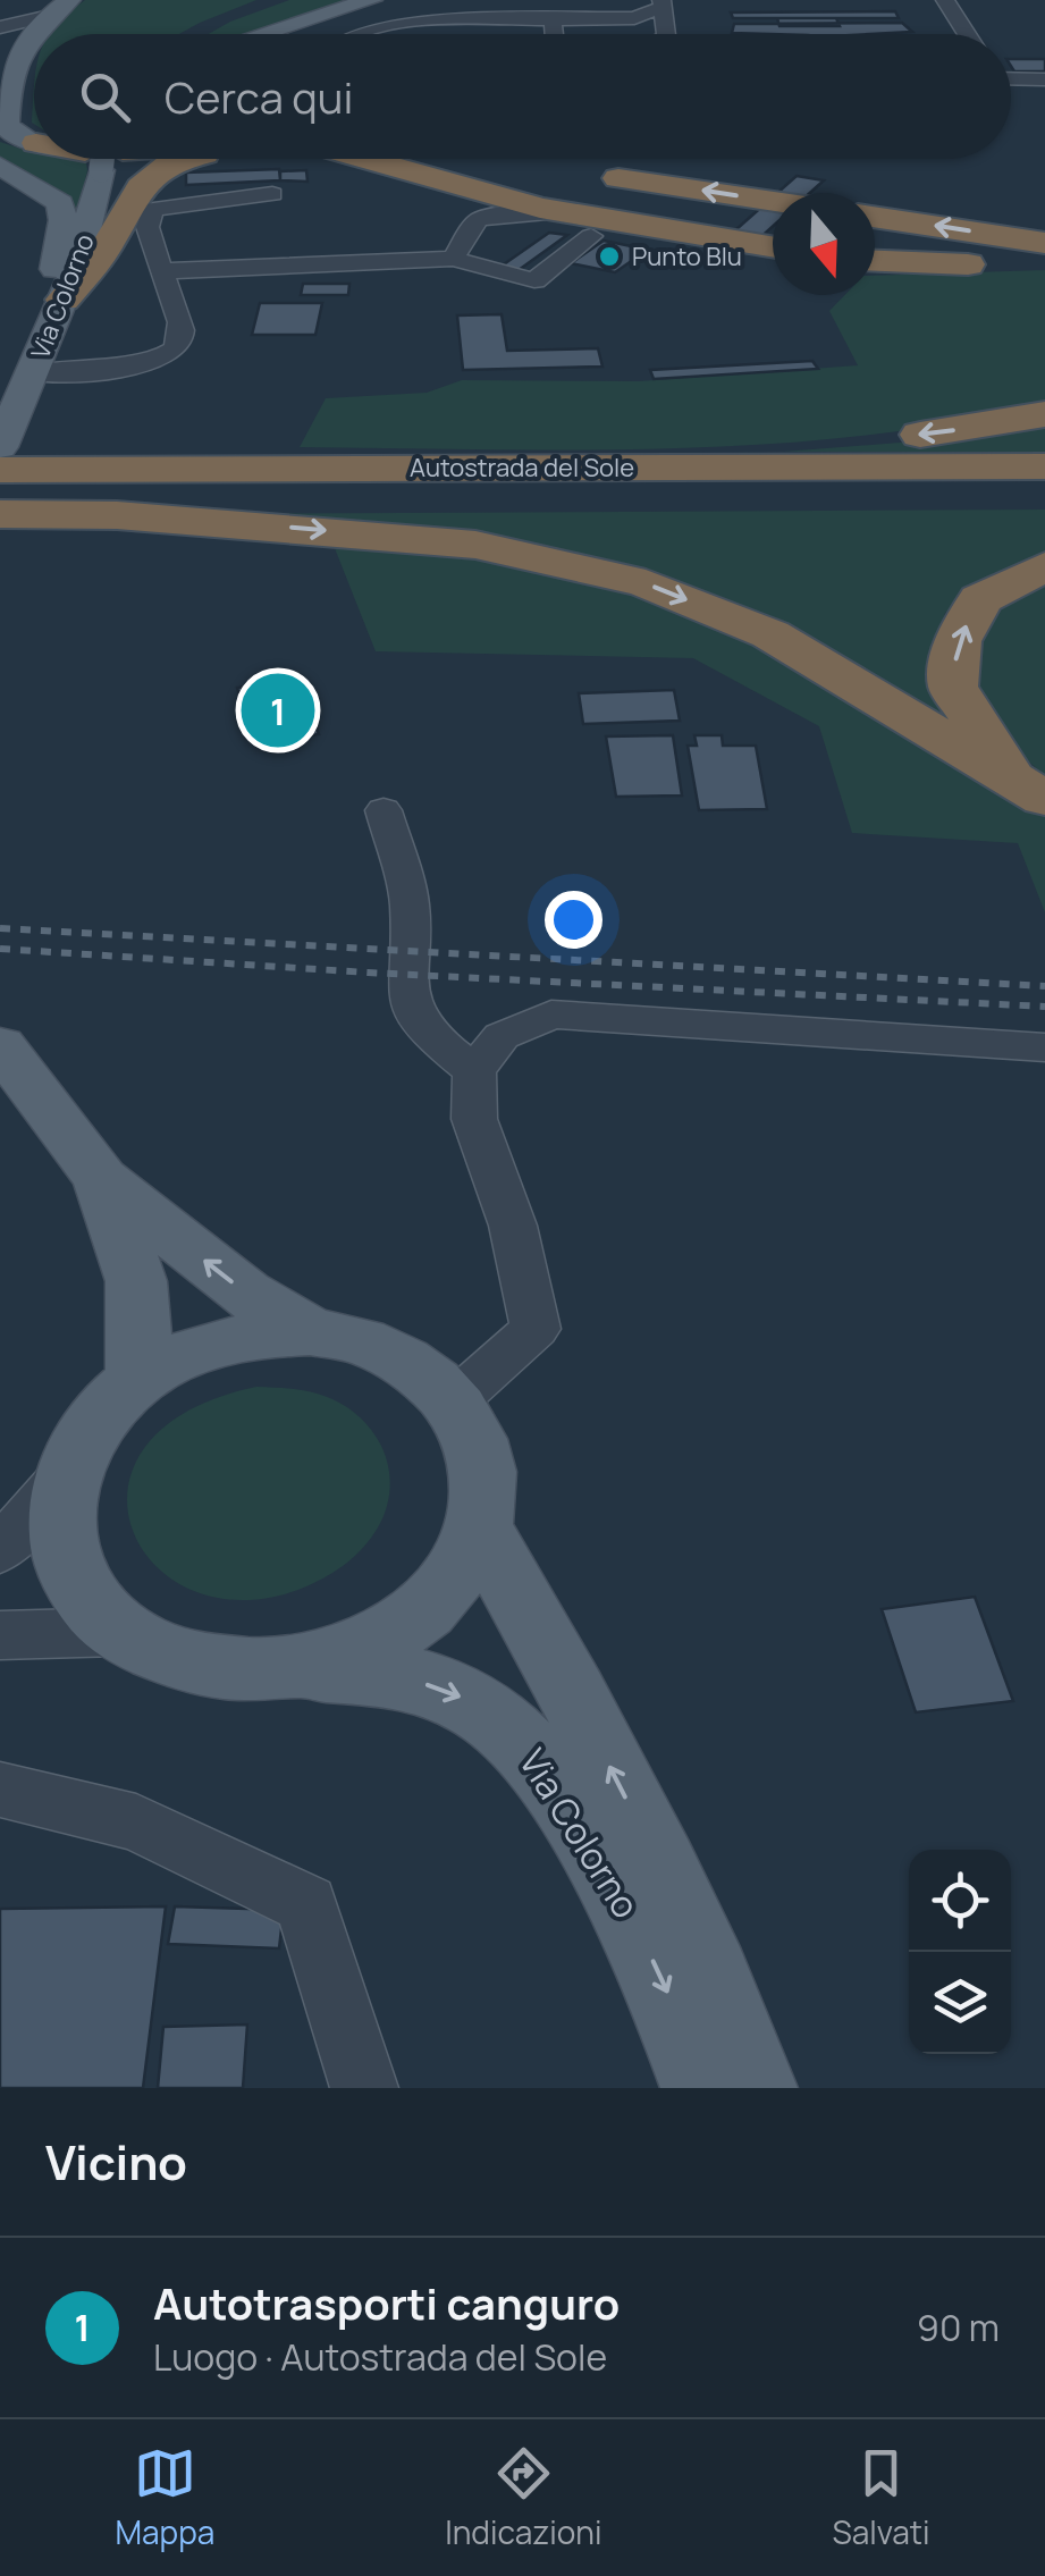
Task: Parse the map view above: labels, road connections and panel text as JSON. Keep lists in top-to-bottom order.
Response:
{
  "streets": {
    "highway": ["Autostrada del Sole"],
    "main road": ["Via Colorno"]
  },
  "crossings": [
    ["Via Colorno", "Autostrada del Sole"]
  ],
  "places": ["Punto Blu"],
  "north": "bottom",
  "page": {
    "search": "Cerca qui",
    "pins": "1",
    "heading": "Vicino",
    "list": [
      {
        "mark": "1",
        "name": "Autotrasporti canguro",
        "note": "Luogo · Autostrada del Sole",
        "value": "90 m"
      }
    ],
    "nav": ["Mappa", "Indicazioni", "Salvati"]
  }
}
